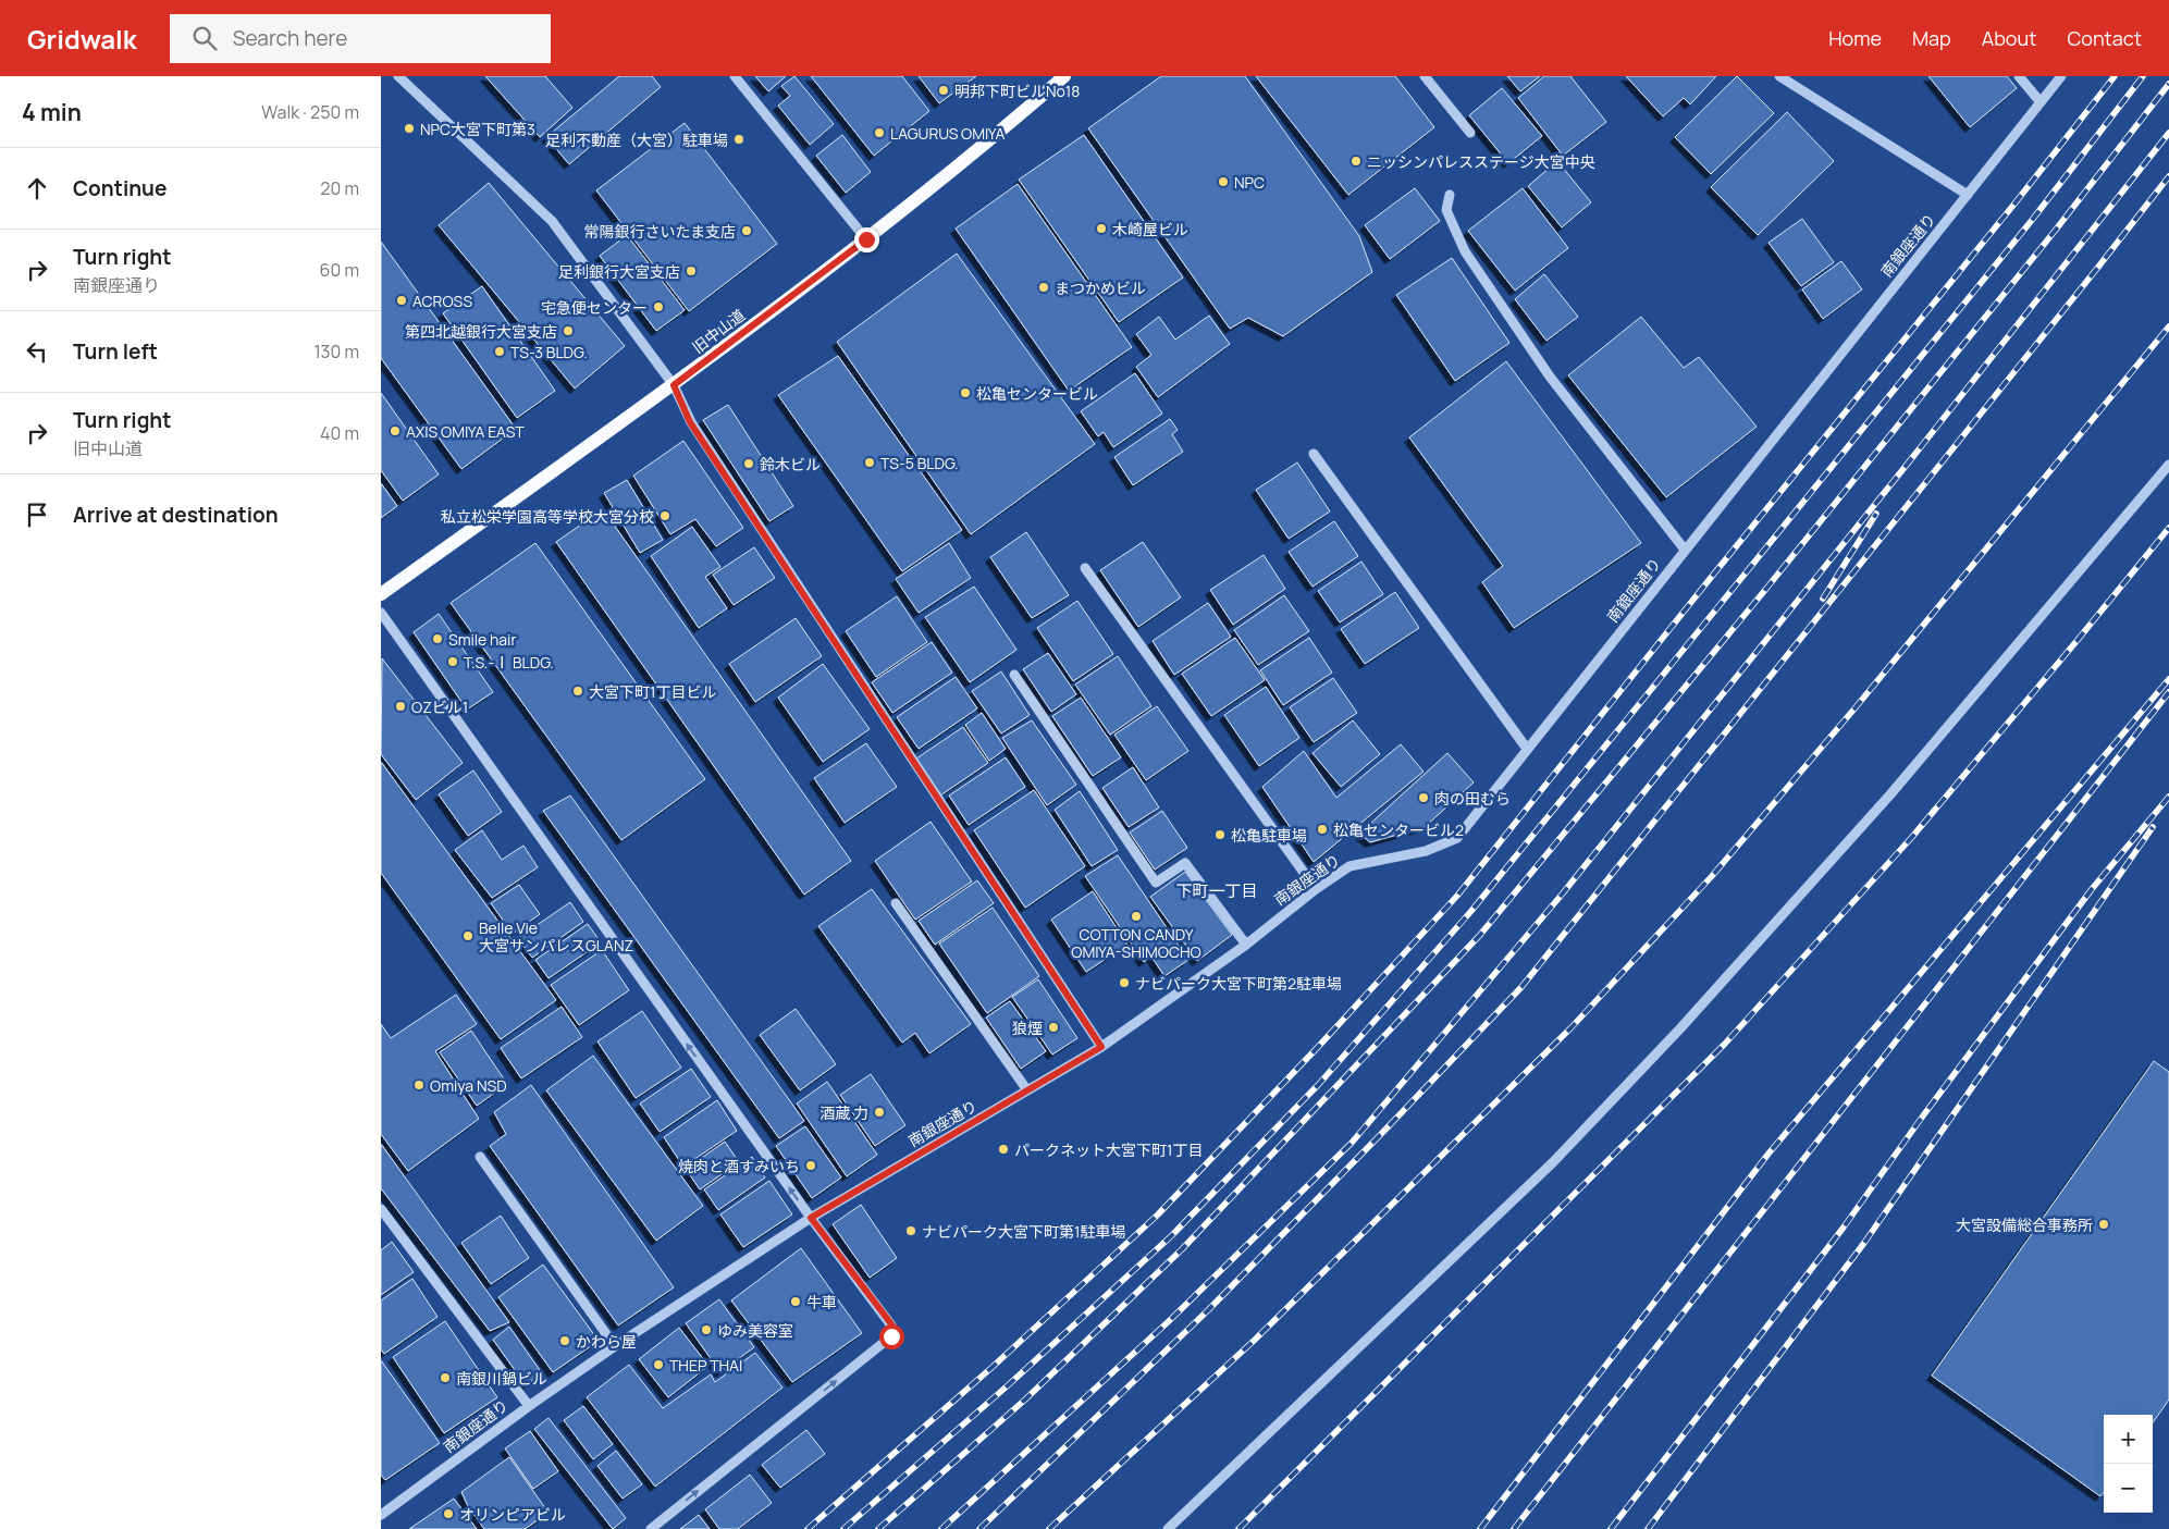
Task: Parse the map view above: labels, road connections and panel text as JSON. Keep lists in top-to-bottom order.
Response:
{
  "streets": {
    "main road": ["旧中山道"],
    "street": ["南銀座通り"]
  },
  "districts": ["下町一丁目"],
  "places": [
    "明邦下町ビルNo18",
    "NPC大宮下町第3",
    "LAGURUS OMIYA",
    "足利不動産（大宮）駐車場",
    "ニッシンパレスステージ大宮中央",
    "NPC",
    "木崎屋ビル",
    "常陽銀行さいたま支店",
    "足利銀行大宮支店",
    "まつかめビル",
    "ACROSS",
    "宅急便センター",
    "第四北越銀行大宮支店",
    "TS-3 BLDG.",
    "松亀センタービル",
    "AXIS OMIYA EAST",
    "TS-5 BLDG.",
    "鈴木ビル",
    "私立松栄学園高等学校大宮分校",
    "Smile hair",
    "T.S.-Ⅰ BLDG.",
    "大宮下町1丁目ビル",
    "OZビル1",
    "肉の田むら",
    "松亀センタービル2",
    "松亀駐車場",
    "COTTON CANDY OMIYA-SHIMOCHO",
    "Belle Vie 大宮サンパレスGLANZ",
    "ナビパーク大宮下町第2駐車場",
    "狼煙",
    "Omiya NSD",
    "酒蔵 力",
    "パークネット大宮下町1丁目",
    "焼肉と酒すみいち",
    "大宮設備総合事務所",
    "ナビパーク大宮下町第1駐車場",
    "牛車",
    "ゆみ美容室",
    "かわら屋",
    "THEP THAI",
    "南銀川鍋ビル",
    "オリンピアビル"
  ],
  "page": {
    "header": "Gridwalk",
    "search": "Search here",
    "nav": [
      "Home",
      "Map",
      "About",
      "Contact"
    ],
    "heading": ["4 min", "Walk · 250 m"],
    "list": [
      ["Continue", "20 m"],
      ["Turn right", "南銀座通り", "60 m"],
      ["Turn left", "130 m"],
      ["Turn right", "旧中山道", "40 m"],
      "Arrive at destination"
    ],
    "map_buttons": ["+", "−"]
  }
}
